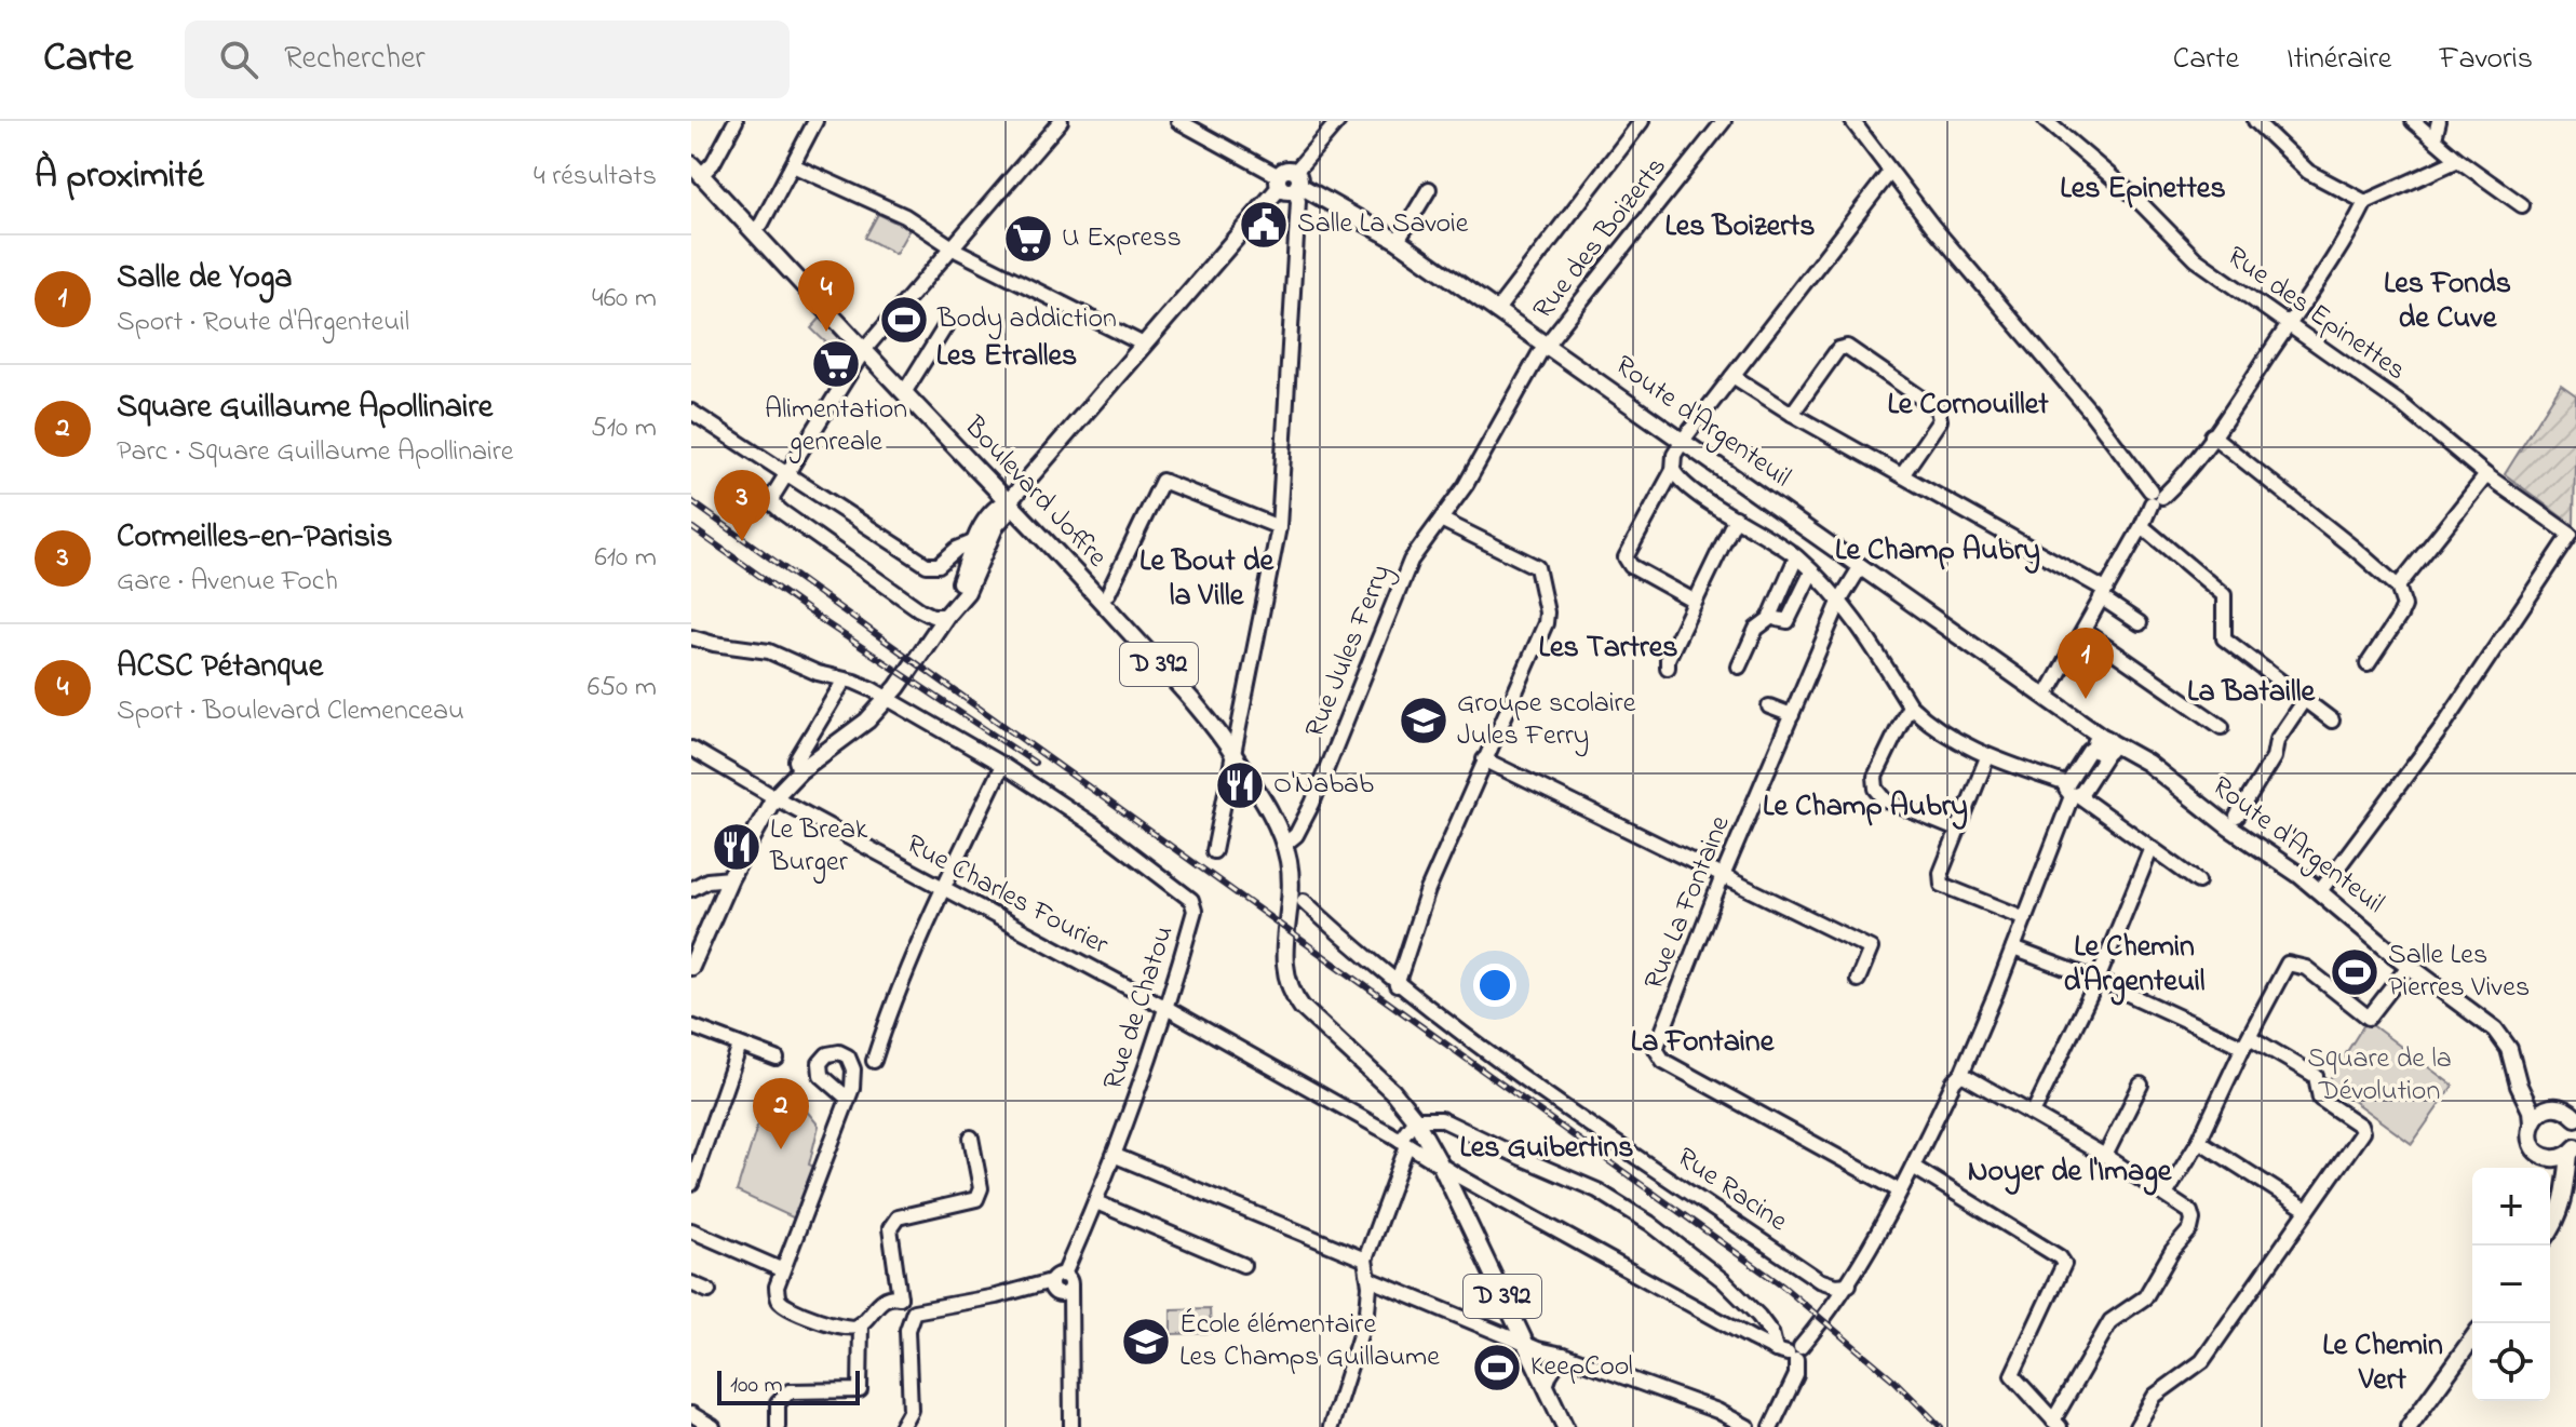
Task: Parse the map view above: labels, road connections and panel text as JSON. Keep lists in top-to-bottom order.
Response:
{
  "streets": {
    "main road": ["Route d'Argenteuil", "Boulevard Joffre", "D 392"],
    "street": [
      "Rue des Boizerts",
      "Rue des Epinettes",
      "Rue Jules Ferry",
      "Rue Charles Fourier",
      "Rue La Fontaine",
      "Rue de Chatou",
      "Rue Racine"
    ]
  },
  "crossings": [
    ["Rue des Boizerts", "Route d'Argenteuil"],
    ["Rue des Boizerts", "Rue Jules Ferry"],
    ["Rue des Epinettes", "Route d'Argenteuil"],
    ["Route d'Argenteuil", "Rue Jules Ferry"],
    ["Route d'Argenteuil", "Rue La Fontaine"],
    ["Boulevard Joffre", "Rue Jules Ferry"],
    ["Boulevard Joffre", "D 392"],
    ["Boulevard Joffre", "Rue Charles Fourier"],
    ["Rue Charles Fourier", "Rue de Chatou"]
  ],
  "districts": [
    "Les Epinettes",
    "Les Boizerts",
    "Les Fonds de Cuve",
    "Les Etralles",
    "Le Cornouillet",
    "Le Champ Aubry",
    "Le Bout de la Ville",
    "Les Tartres",
    "La Bataille",
    "Le Champ Aubry",
    "Le Chemin d'Argenteuil",
    "La Fontaine",
    "Les Guibertins",
    "Noyer de l'Image",
    "Le Chemin Vert"
  ],
  "parks": ["Square de la Dévolution"],
  "places": {
    "public building": ["Salle La Savoie"],
    "supermarket": ["U Express", "Alimentation genreale"],
    "sports": ["Body addiction", "Salle Les Pierres Vives", "KeepCool"],
    "school or university": ["Groupe scolaire Jules Ferry", "École élémentaire Les Champs Guillaume"],
    "restaurant": ["O'Nabab", "Le Break Burger"]
  },
  "scale_bar": "100 m",
  "page": {
    "header": "Carte",
    "search": "Rechercher",
    "nav": ["Carte", "Itinéraire", "Favoris"],
    "heading": ["À proximité", "4 résultats"],
    "list": [
      {
        "mark": "1",
        "name": "Salle de Yoga",
        "note": "Sport · Route d'Argenteuil",
        "value": "460 m"
      },
      {
        "mark": "2",
        "name": "Square Guillaume Apollinaire",
        "note": "Parc · Square Guillaume Apollinaire",
        "value": "510 m"
      },
      {
        "mark": "3",
        "name": "Cormeilles-en-Parisis",
        "note": "Gare · Avenue Foch",
        "value": "610 m"
      },
      {
        "mark": "4",
        "name": "ACSC Pétanque",
        "note": "Sport · Boulevard Clemenceau",
        "value": "650 m"
      }
    ],
    "pins": [
      "4",
      "3",
      "1",
      "2"
    ],
    "map_buttons": ["+", "−"],
    "scale": "100 m"
  }
}
